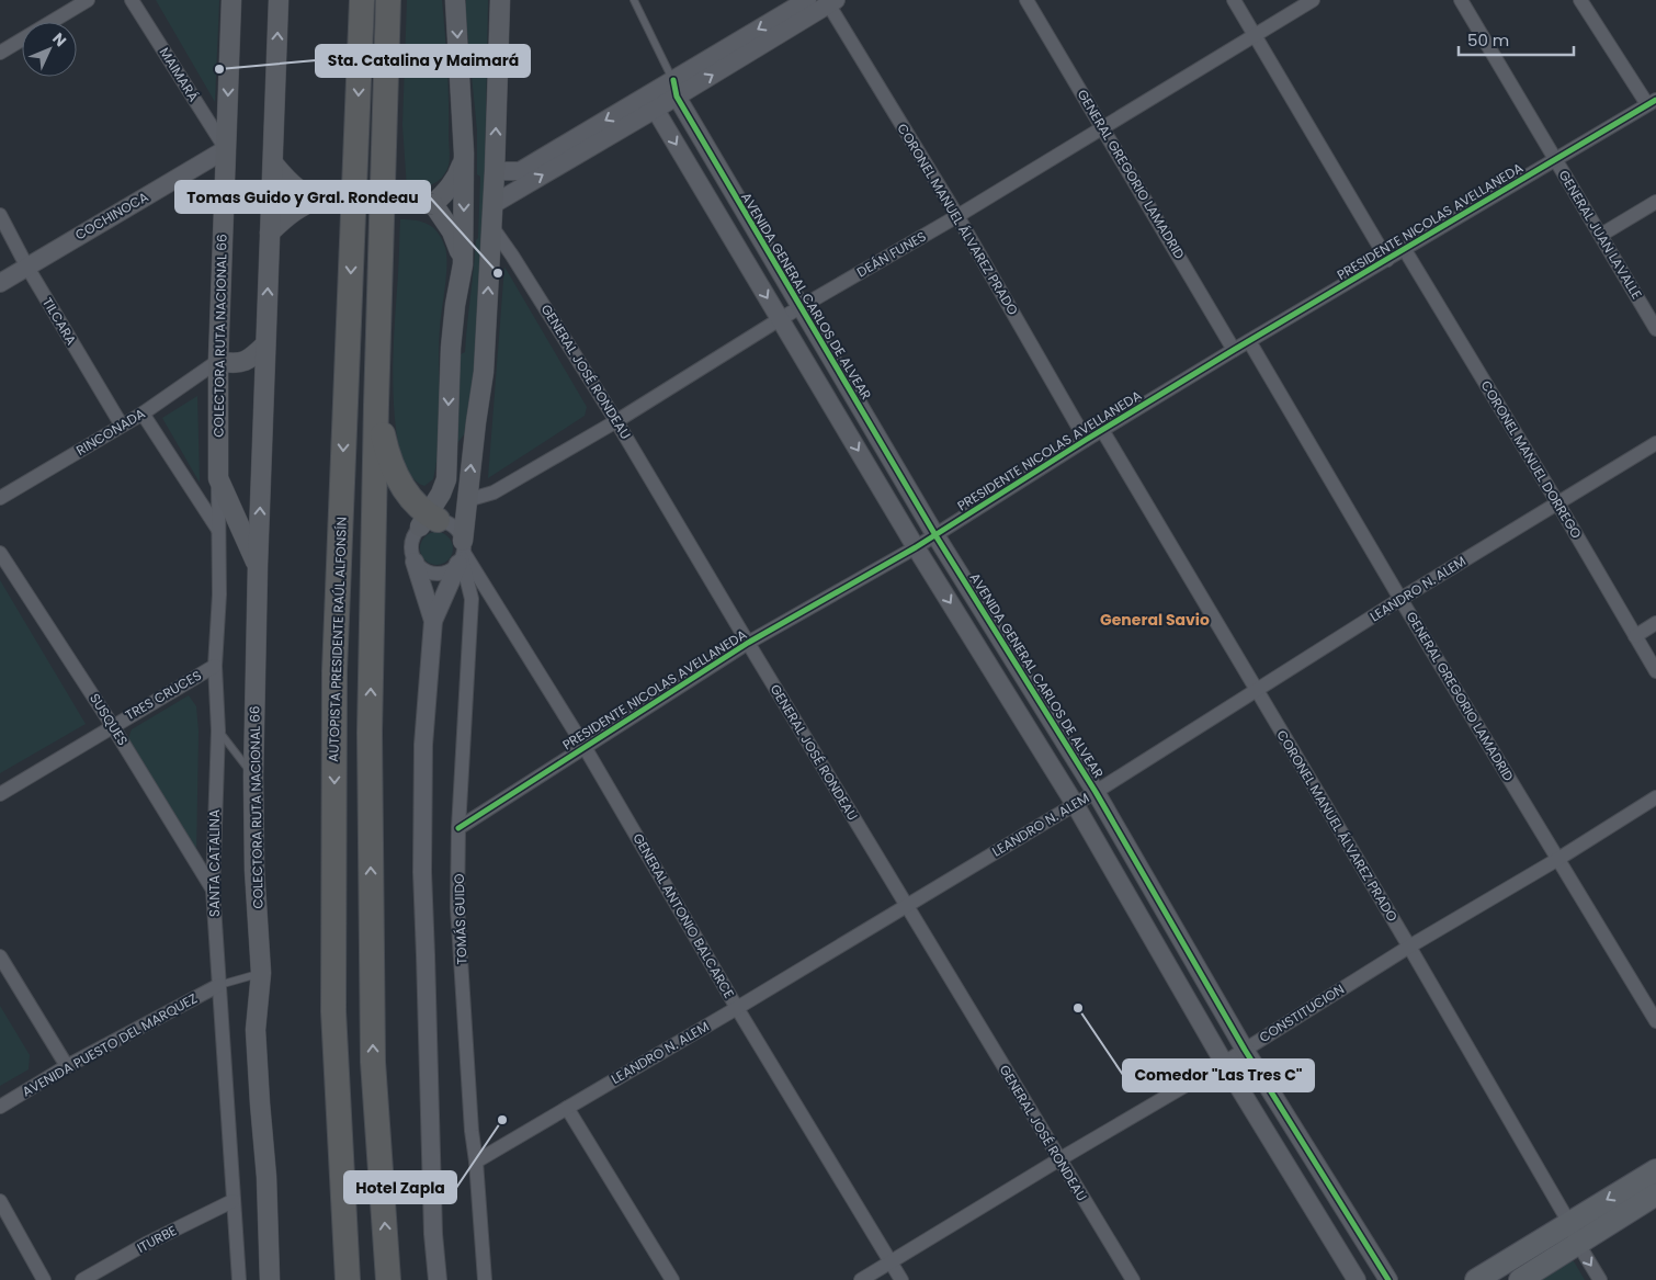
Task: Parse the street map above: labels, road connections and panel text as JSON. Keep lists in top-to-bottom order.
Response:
{
  "streets": {
    "highway": ["AUTOPISTA PRESIDENTE RAÚL ALFONSÍN"],
    "main road": ["COLECTORA RUTA NACIONAL 66"],
    "street": [
      "MAIMARÁ",
      "GENERAL GREGORIO LAMADRID",
      "COCHINOCA",
      "CORONEL MANUEL ÁLVAREZ PRADO",
      "PRESIDENTE NICOLAS AVELLANEDA",
      "GENERAL JUAN LAVALLE",
      "DEÁN FUNES",
      "AVENIDA GENERAL CARLOS DE ALVEAR",
      "TILCARA",
      "GENERAL JOSÉ RONDEAU",
      "RINCONADA",
      "CORONEL MANUEL DORREGO",
      "LEANDRO N. ALEM",
      "TRES CRUCES",
      "SUSQUES",
      "SANTA CATALINA",
      "GENERAL ANTONIO BALCARCE",
      "TOMÁS GUIDO",
      "CONSTITUCION",
      "AVENIDA PUESTO DEL MARQUEZ",
      "ITURBE"
    ]
  },
  "crossings": [
    ["MAIMARÁ", "COCHINOCA"],
    ["MAIMARÁ", "COLECTORA RUTA NACIONAL 66"],
    ["GENERAL GREGORIO LAMADRID", "PRESIDENTE NICOLAS AVELLANEDA"],
    ["GENERAL GREGORIO LAMADRID", "DEÁN FUNES"],
    ["GENERAL GREGORIO LAMADRID", "LEANDRO N. ALEM"],
    ["GENERAL GREGORIO LAMADRID", "CONSTITUCION"],
    ["COCHINOCA", "TILCARA"],
    ["COCHINOCA", "COLECTORA RUTA NACIONAL 66"],
    ["CORONEL MANUEL ÁLVAREZ PRADO", "PRESIDENTE NICOLAS AVELLANEDA"],
    ["CORONEL MANUEL ÁLVAREZ PRADO", "DEÁN FUNES"],
    ["CORONEL MANUEL ÁLVAREZ PRADO", "LEANDRO N. ALEM"],
    ["CORONEL MANUEL ÁLVAREZ PRADO", "CONSTITUCION"],
    ["PRESIDENTE NICOLAS AVELLANEDA", "GENERAL JUAN LAVALLE"],
    ["PRESIDENTE NICOLAS AVELLANEDA", "AVENIDA GENERAL CARLOS DE ALVEAR"],
    ["PRESIDENTE NICOLAS AVELLANEDA", "GENERAL JOSÉ RONDEAU"],
    ["PRESIDENTE NICOLAS AVELLANEDA", "CORONEL MANUEL DORREGO"],
    ["PRESIDENTE NICOLAS AVELLANEDA", "GENERAL ANTONIO BALCARCE"],
    ["PRESIDENTE NICOLAS AVELLANEDA", "TOMÁS GUIDO"],
    ["DEÁN FUNES", "AVENIDA GENERAL CARLOS DE ALVEAR"],
    ["DEÁN FUNES", "GENERAL JOSÉ RONDEAU"],
    ["AVENIDA GENERAL CARLOS DE ALVEAR", "LEANDRO N. ALEM"],
    ["AVENIDA GENERAL CARLOS DE ALVEAR", "CONSTITUCION"],
    ["TILCARA", "RINCONADA"],
    ["COLECTORA RUTA NACIONAL 66", "RINCONADA"],
    ["COLECTORA RUTA NACIONAL 66", "SANTA CATALINA"],
    ["GENERAL JOSÉ RONDEAU", "LEANDRO N. ALEM"],
    ["GENERAL JOSÉ RONDEAU", "CONSTITUCION"],
    ["CORONEL MANUEL DORREGO", "LEANDRO N. ALEM"],
    ["LEANDRO N. ALEM", "GENERAL ANTONIO BALCARCE"],
    ["LEANDRO N. ALEM", "TOMÁS GUIDO"],
    ["TRES CRUCES", "SUSQUES"],
    ["TRES CRUCES", "SANTA CATALINA"],
    ["SUSQUES", "SANTA CATALINA"],
    ["SANTA CATALINA", "AVENIDA PUESTO DEL MARQUEZ"],
    ["SANTA CATALINA", "ITURBE"],
    ["GENERAL ANTONIO BALCARCE", "TOMÁS GUIDO"],
    ["GENERAL ANTONIO BALCARCE", "CONSTITUCION"]
  ],
  "districts": ["General Savio"],
  "places": [
    "Sta. Catalina y Maimará",
    "Tomas Guido y Gral. Rondeau",
    "Comedor \"Las Tres C\"",
    "Hotel Zapla"
  ],
  "scale_bar": "50 m",
  "north": "top right"
}
